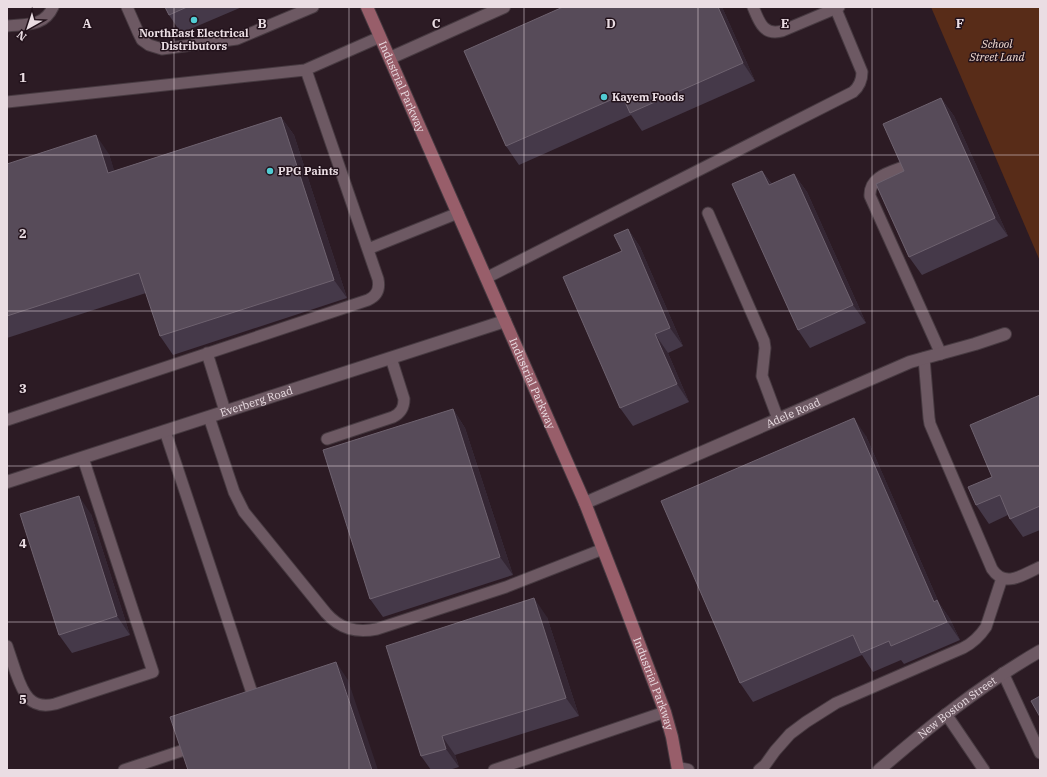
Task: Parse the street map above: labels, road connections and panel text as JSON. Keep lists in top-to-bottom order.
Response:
{
  "streets": {
    "main road": ["Industrial Parkway"],
    "street": ["Everberg Road", "Adele Road", "New Boston Street"]
  },
  "crossings": [
    ["Industrial Parkway", "Everberg Road"],
    ["Industrial Parkway", "Adele Road"]
  ],
  "parks": ["School Street Land"],
  "places": ["NorthEast Electrical Distributors", "Kayem Foods", "PPG Paints"],
  "north": "bottom left",
  "grid": {
    "columns": [
      "A",
      "B",
      "C",
      "D",
      "E",
      "F"
    ],
    "rows": [
      "1",
      "2",
      "3",
      "4",
      "5"
    ]
  }
}
